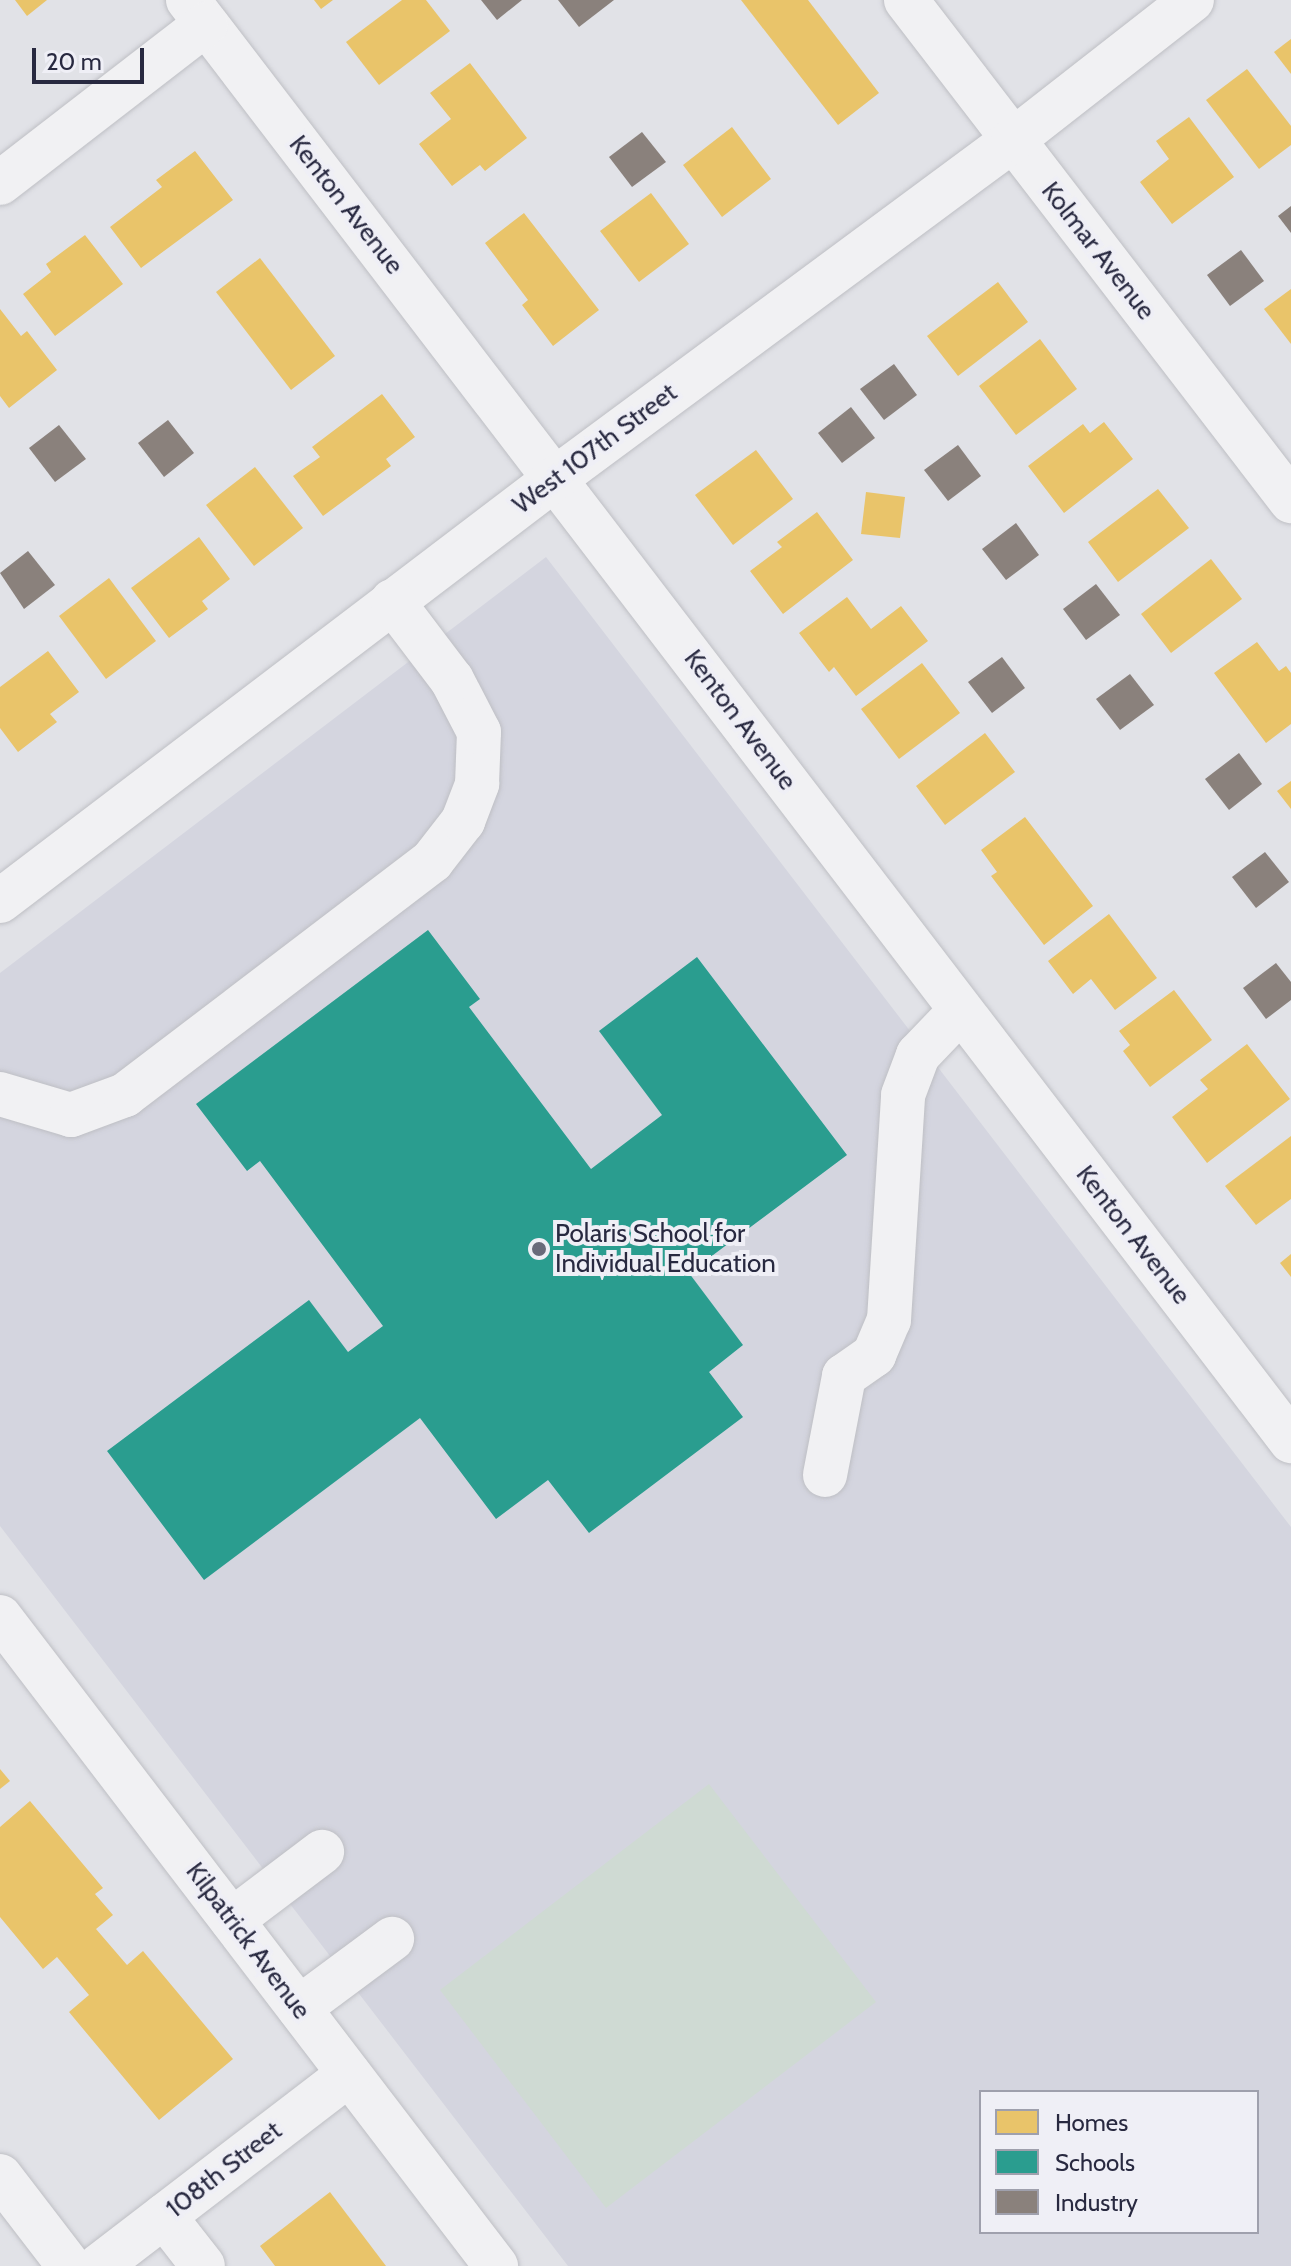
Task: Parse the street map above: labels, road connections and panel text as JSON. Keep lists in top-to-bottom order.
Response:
{
  "streets": {
    "street": [
      "Kenton Avenue",
      "Kolmar Avenue",
      "West 107th Street",
      "Kilpatrick Avenue",
      "108th Street"
    ]
  },
  "crossings": [
    ["Kenton Avenue", "West 107th Street"],
    ["Kolmar Avenue", "West 107th Street"],
    ["Kilpatrick Avenue", "108th Street"]
  ],
  "places": ["Polaris School for Individual Education"],
  "legend": ["Homes", "Schools", "Industry"],
  "scale_bar": "20 m"
}
